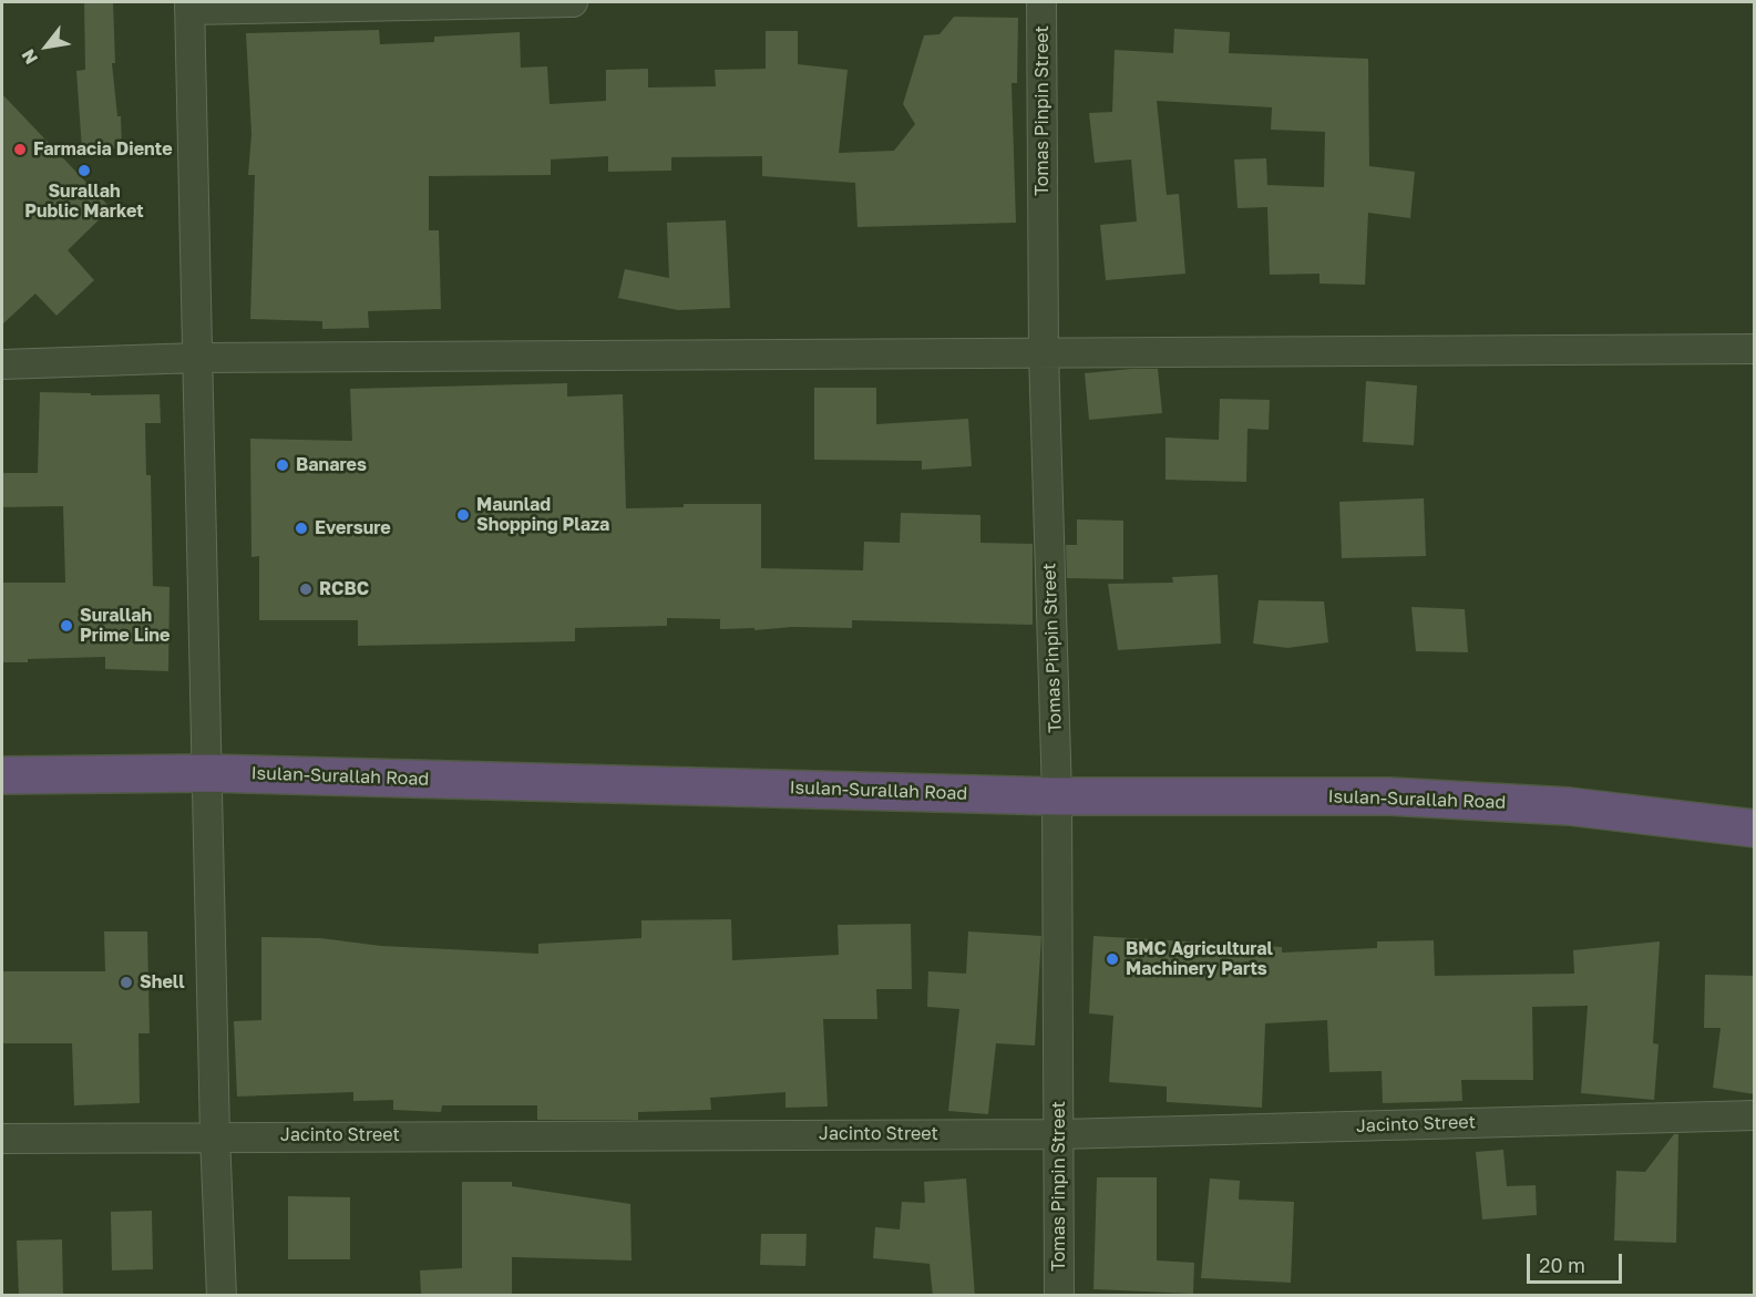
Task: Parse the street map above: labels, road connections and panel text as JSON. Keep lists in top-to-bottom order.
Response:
{
  "streets": {
    "highway": ["Isulan-Surallah Road"],
    "street": ["Tomas Pinpin Street", "Jacinto Street"]
  },
  "crossings": [
    ["Tomas Pinpin Street", "Isulan-Surallah Road"],
    ["Tomas Pinpin Street", "Jacinto Street"]
  ],
  "places": [
    "Farmacia Diente",
    "Surallah Public Market",
    "Banares",
    "Maunlad Shopping Plaza",
    "Eversure",
    "RCBC",
    "Surallah Prime Line",
    "BMC Agricultural Machinery Parts",
    "Shell"
  ],
  "scale_bar": "20 m",
  "north": "bottom left"
}
